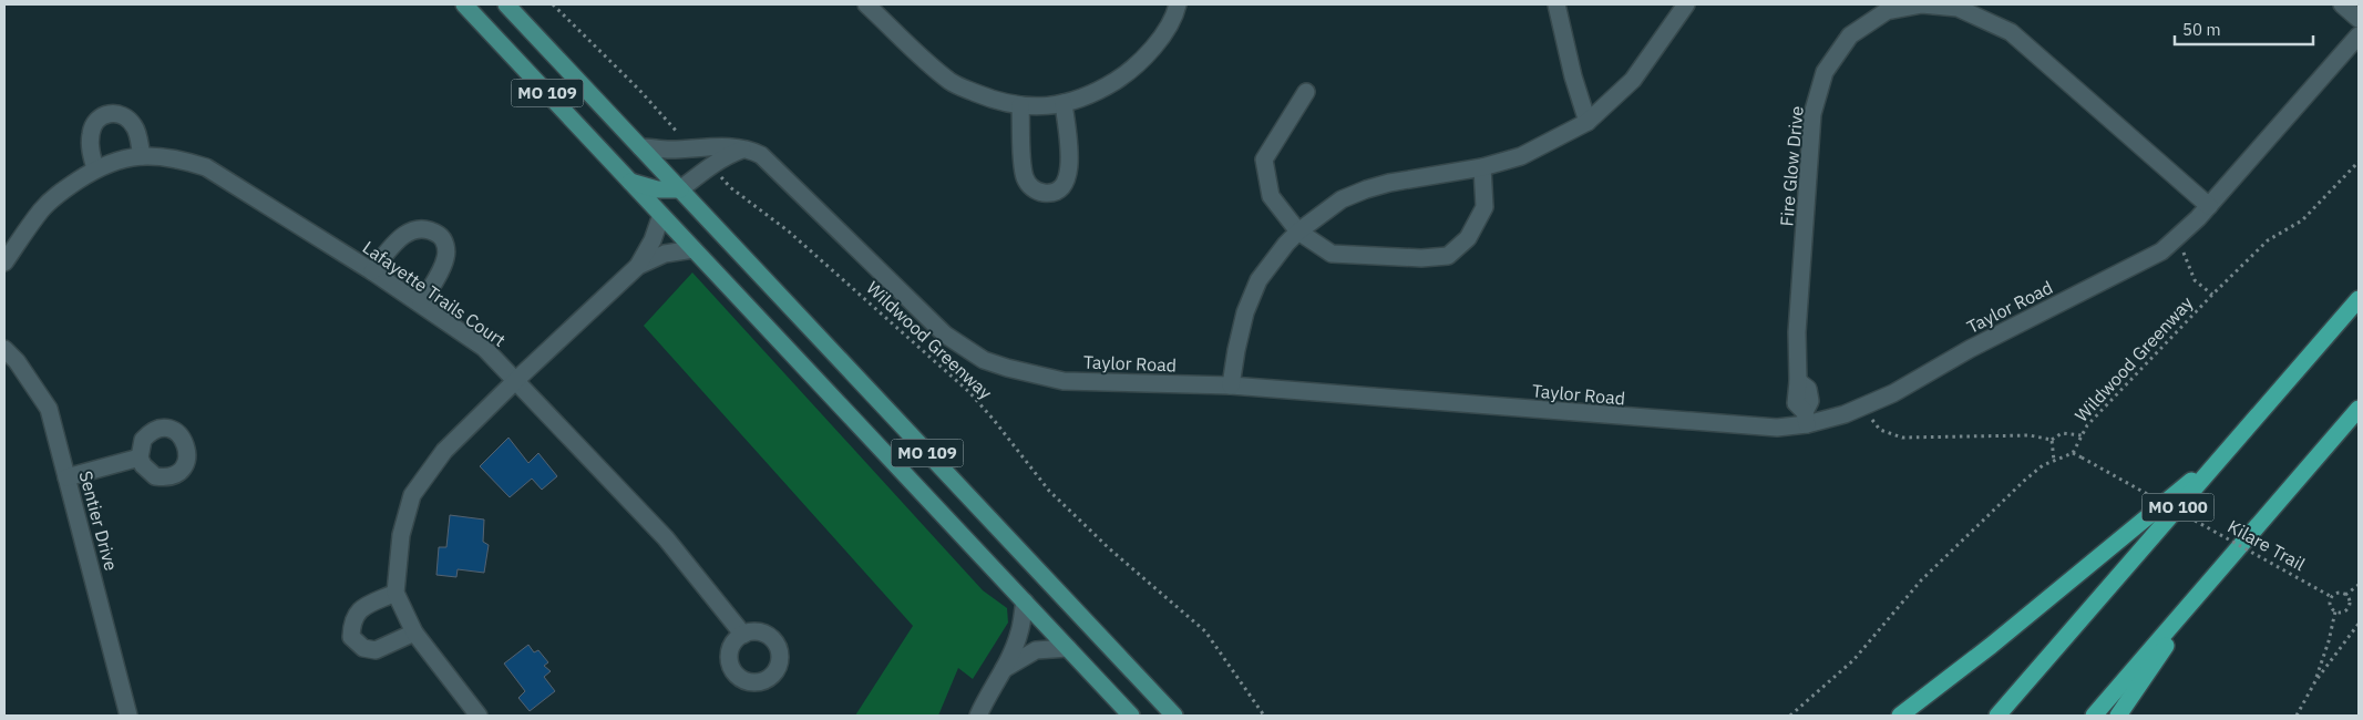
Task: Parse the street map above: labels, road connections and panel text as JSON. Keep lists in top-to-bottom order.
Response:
{
  "streets": {
    "highway": ["MO 100"],
    "main road": ["MO 109"],
    "street": [
      "Fire Glow Drive",
      "Lafayette Trails Court",
      "Taylor Road",
      "Sentier Drive"
    ],
    "path": ["Wildwood Greenway", "Kilare Trail"]
  },
  "crossings": [
    ["MO 109", "Taylor Road"],
    ["Fire Glow Drive", "Taylor Road"],
    ["Wildwood Greenway", "Kilare Trail"]
  ],
  "scale_bar": "50 m"
}
